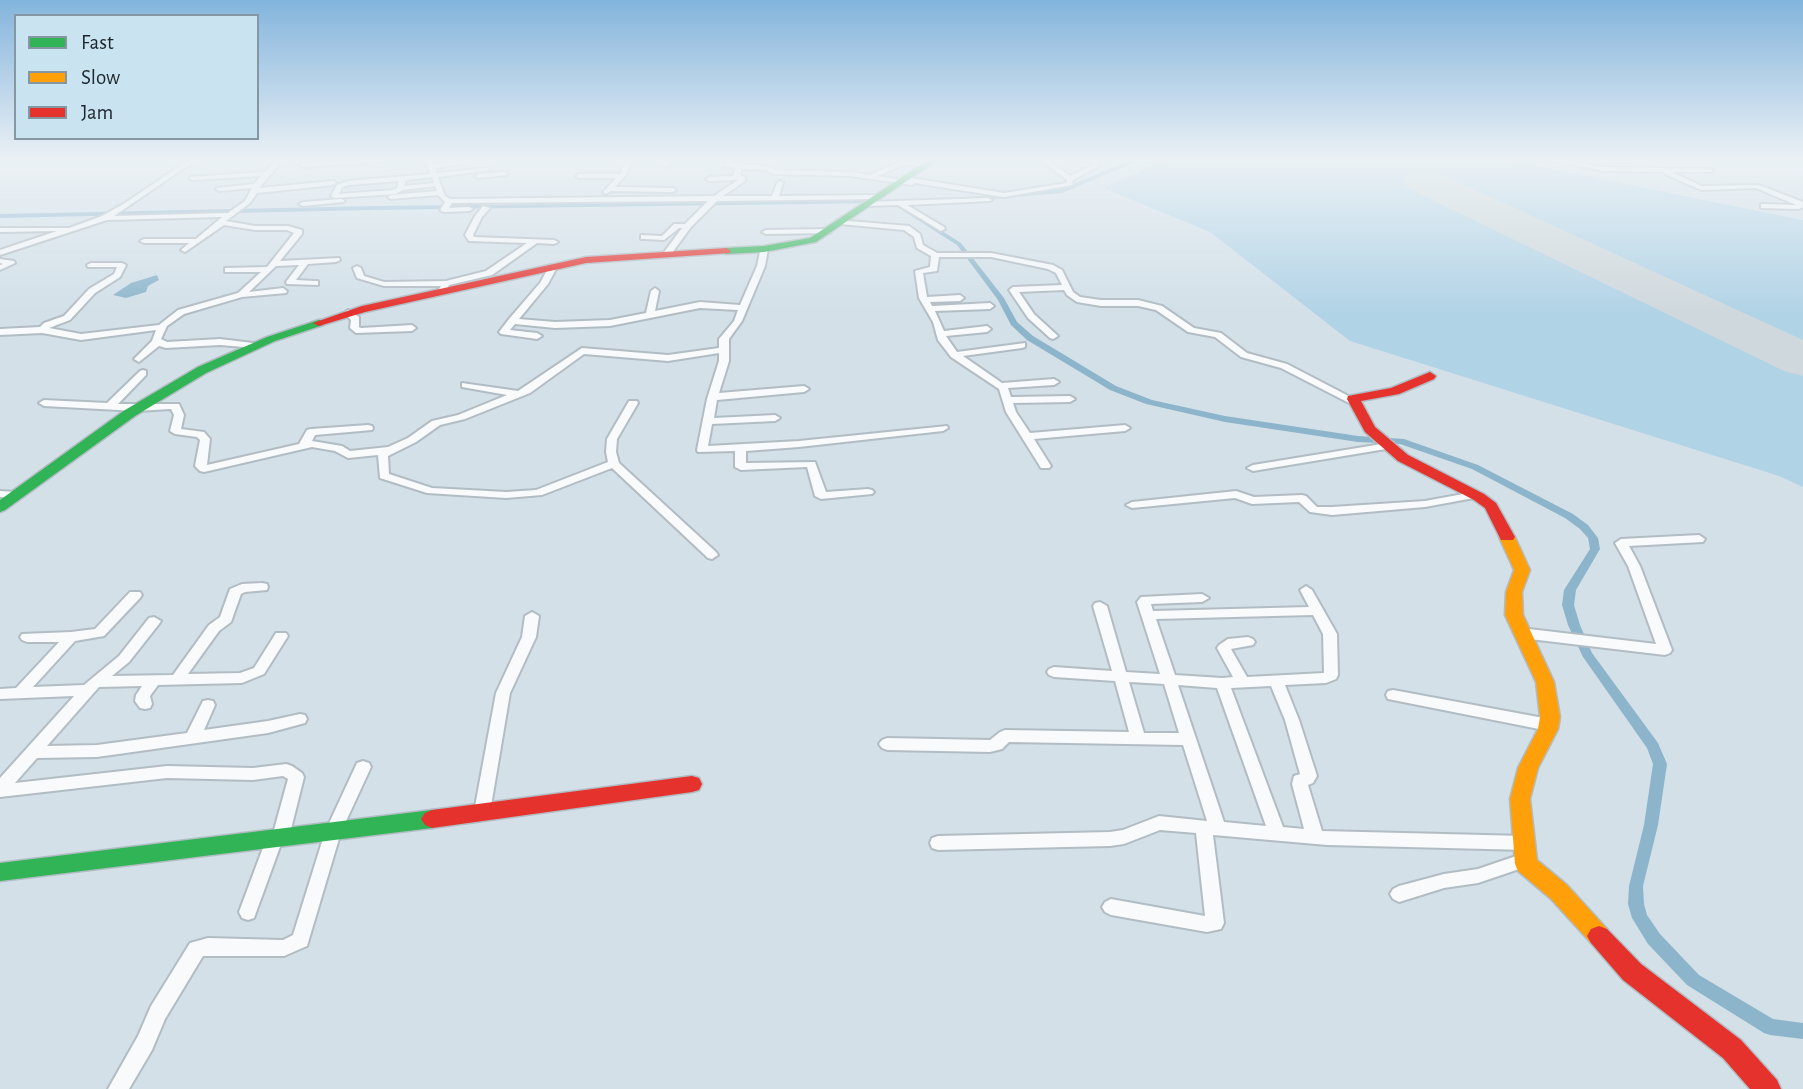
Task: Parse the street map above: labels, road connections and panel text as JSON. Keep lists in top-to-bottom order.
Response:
{
  "legend": ["Fast", "Slow", "Jam"]
}
